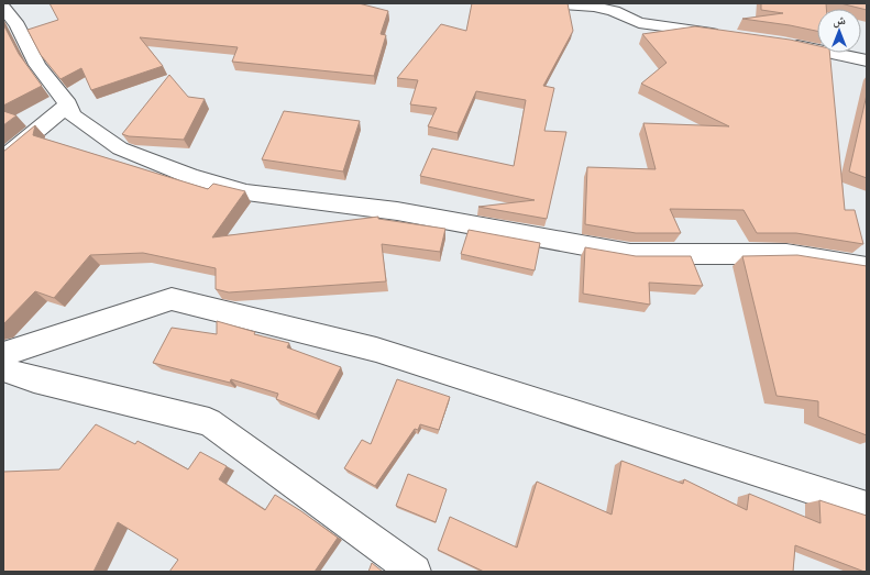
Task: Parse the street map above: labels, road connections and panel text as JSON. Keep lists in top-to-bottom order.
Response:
{
  "north": "top"
}
